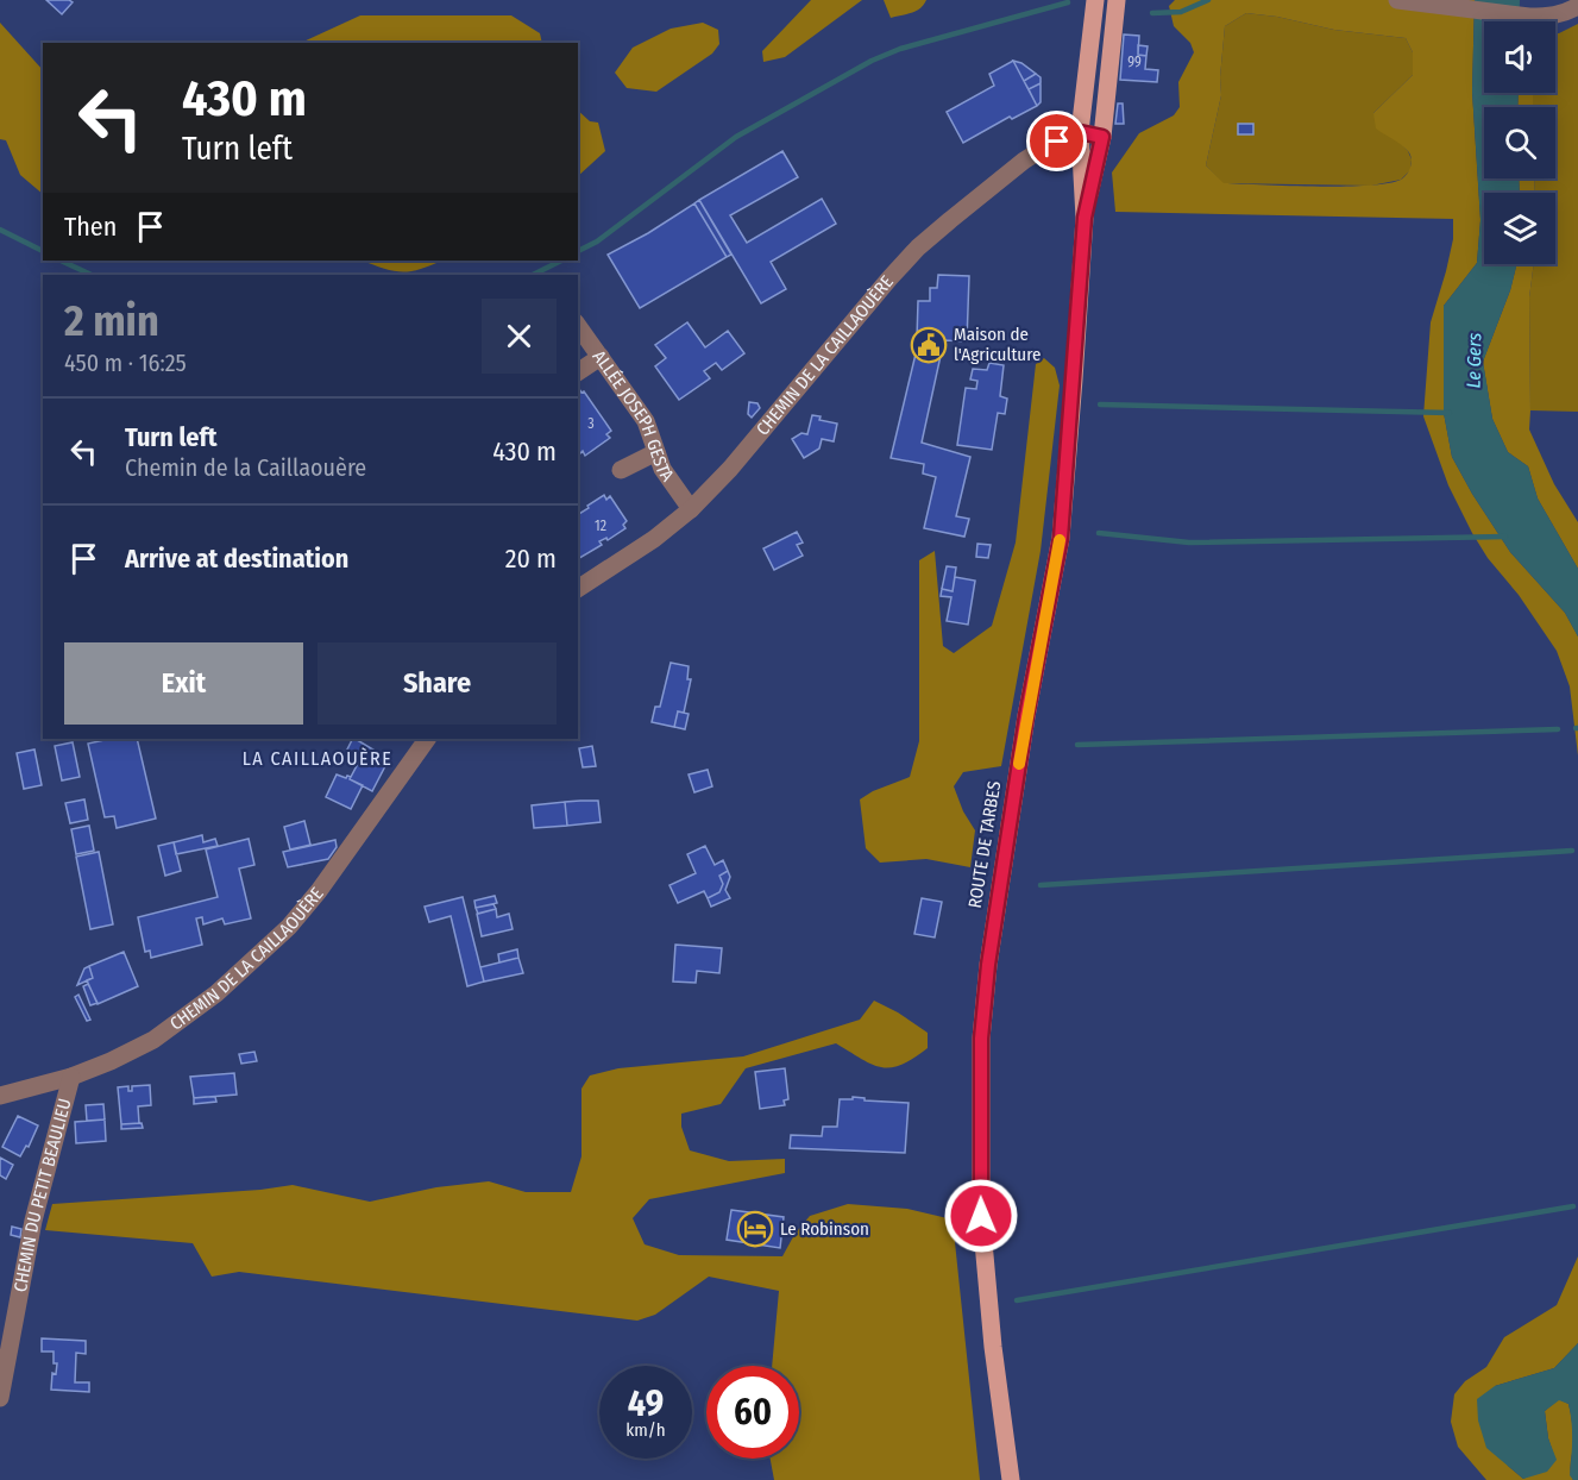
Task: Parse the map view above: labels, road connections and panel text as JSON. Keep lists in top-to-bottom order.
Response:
{
  "streets": {
    "main road": ["ROUTE DE TARBES"],
    "street": ["CHEMIN DE LA CAILLAOUÈRE", "ALLÉE JOSEPH GESTA", "CHEMIN DU PETIT BEAULIEU"]
  },
  "crossings": [
    ["CHEMIN DE LA CAILLAOUÈRE", "ALLÉE JOSEPH GESTA"],
    ["CHEMIN DE LA CAILLAOUÈRE", "ROUTE DE TARBES"],
    ["CHEMIN DE LA CAILLAOUÈRE", "CHEMIN DU PETIT BEAULIEU"]
  ],
  "districts": ["LA CAILLAOUÈRE"],
  "water": ["Le Gers"],
  "places": {
    "public building": ["Maison de l'Agriculture"],
    "hotel": ["Le Robinson"]
  },
  "house_numbers": ["99", "3", "12"],
  "page": {
    "turn": ["430 m", "Turn left"],
    "then": "Then",
    "heading": ["2 min", "450 m · 16:25"],
    "list": [
      {
        "name": "Turn left",
        "note": "Chemin de la Caillaouère",
        "value": "430 m"
      },
      {
        "name": "Arrive at destination",
        "value": "20 m"
      }
    ],
    "buttons": ["Exit", "Share"],
    "speed": "49 km/h",
    "limit": "60"
  }
}
